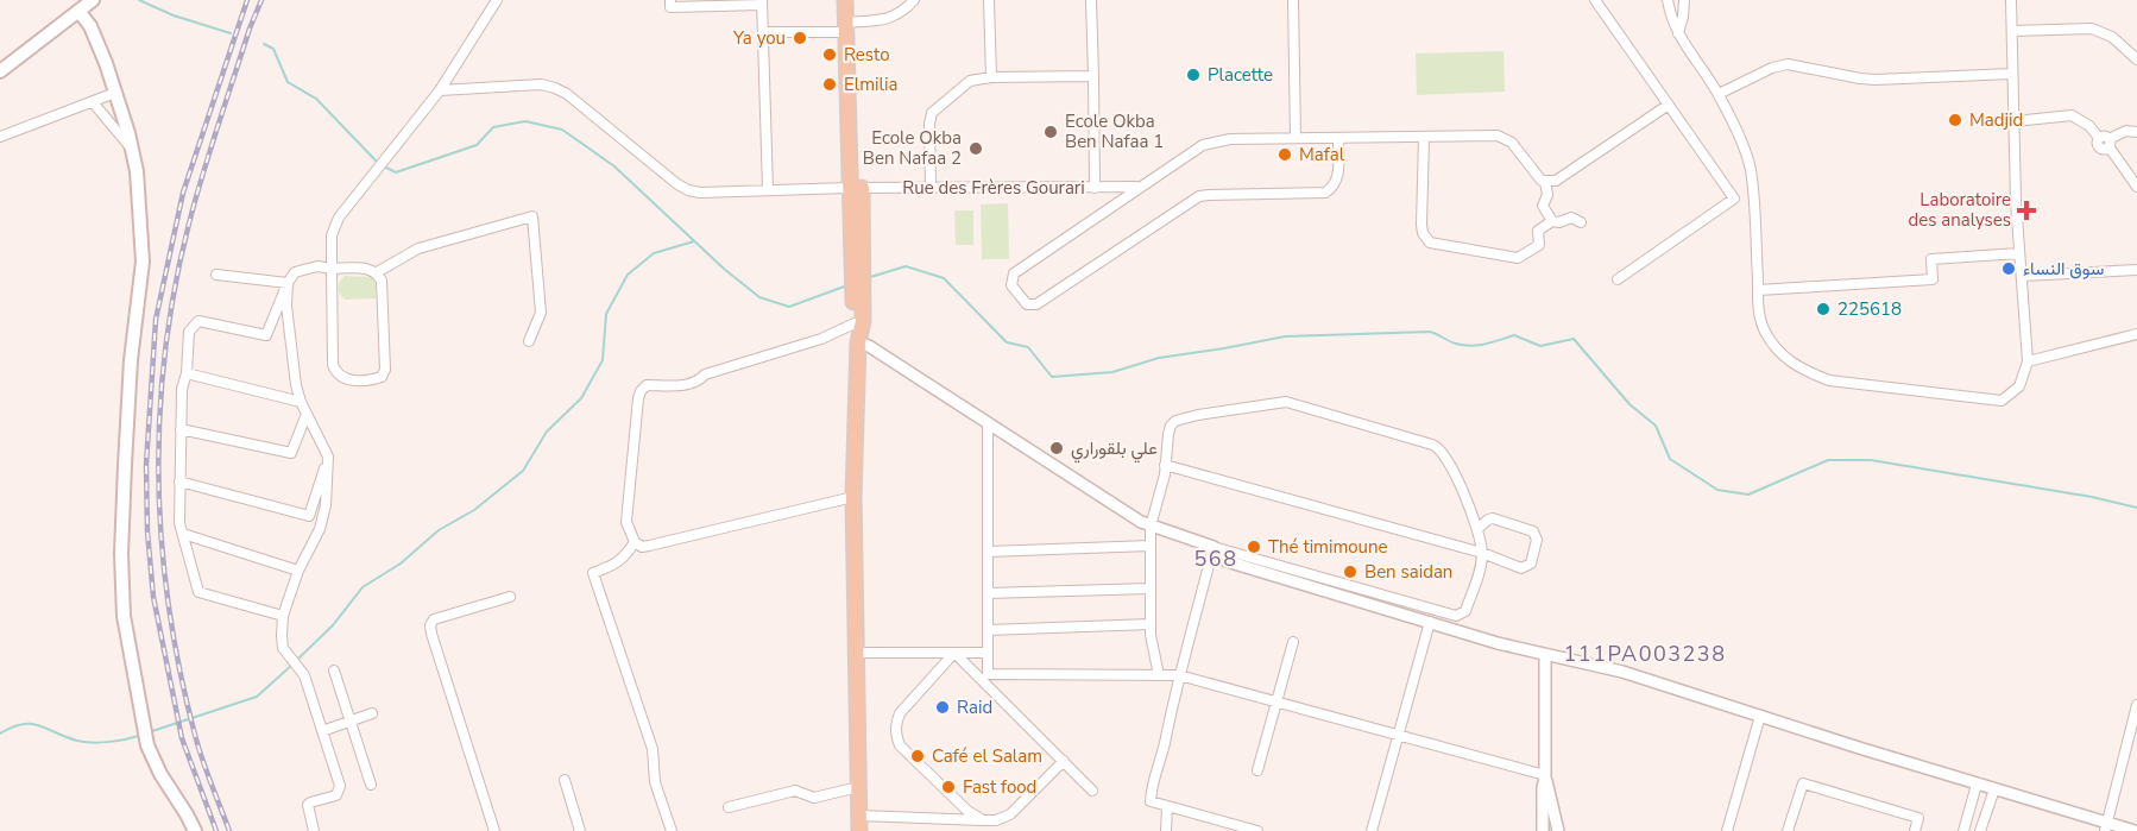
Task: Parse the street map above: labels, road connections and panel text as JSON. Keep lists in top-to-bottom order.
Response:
{
  "streets": {
    "street": ["Rue des Frères Gourari"]
  },
  "districts": ["568", "111PA003238"],
  "places": {
    "other": [
      "Ya you",
      "Resto",
      "Placette",
      "Elmilia",
      "Madjid",
      "Ecole Okba Ben Nafaa 1",
      "Ecole Okba Ben Nafaa 2",
      "Mafal",
      "سوق النساء",
      "225618",
      "علي بلقوراري",
      "Thé timimoune",
      "Ben saidan",
      "Raid",
      "Café el Salam",
      "Fast food"
    ],
    "health": ["Laboratoire des analyses"]
  }
}
